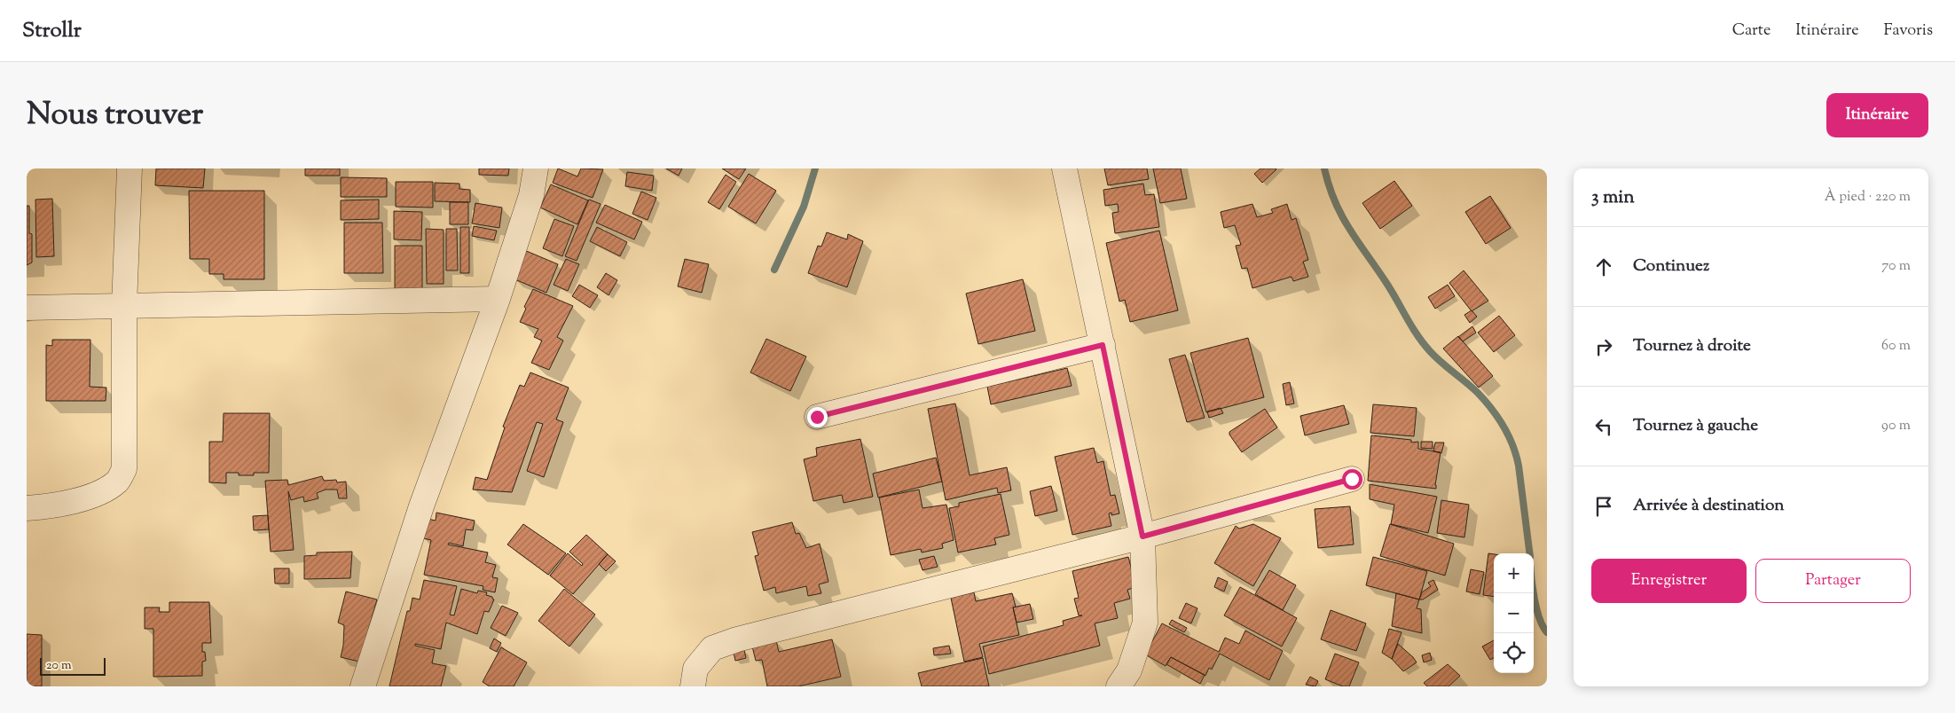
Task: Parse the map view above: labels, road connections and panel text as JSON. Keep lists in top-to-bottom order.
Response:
{
  "scale_bar": "20 m",
  "page": {
    "header": "Strollr",
    "nav": ["Carte", "Itinéraire", "Favoris"],
    "title": "Nous trouver",
    "buttons": [
      "Itinéraire",
      ["Enregistrer", "Partager"]
    ],
    "heading": ["3 min", "À pied · 220 m"],
    "list": [
      ["Continuez", "70 m"],
      ["Tournez à droite", "60 m"],
      ["Tournez à gauche", "90 m"],
      "Arrivée à destination"
    ],
    "map_buttons": ["+", "−"],
    "scale": "20 m"
  }
}
